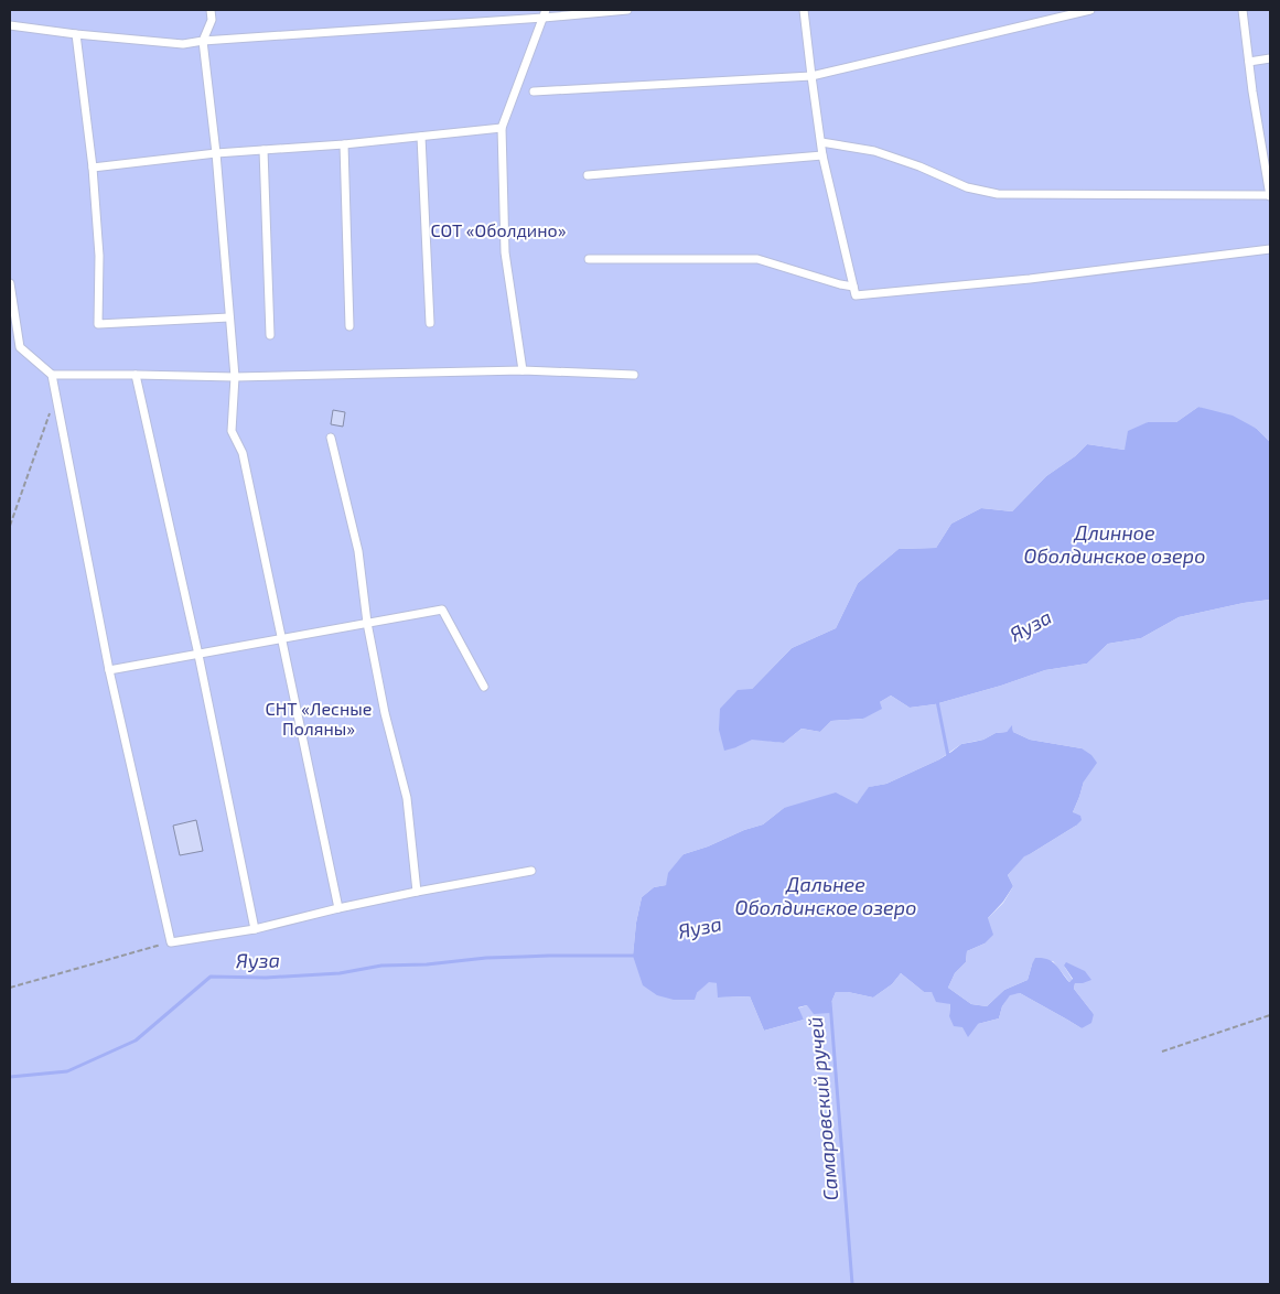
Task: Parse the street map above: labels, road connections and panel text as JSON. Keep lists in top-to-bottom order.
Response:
{
  "water": [
    "Длинное Оболдинское озеро",
    "Яуза",
    "Дальнее Оболдинское озеро",
    "Самаровский ручей"
  ],
  "parks": ["СОТ «Оболдино»", "СНТ «Лесные Поляны»"]
}
